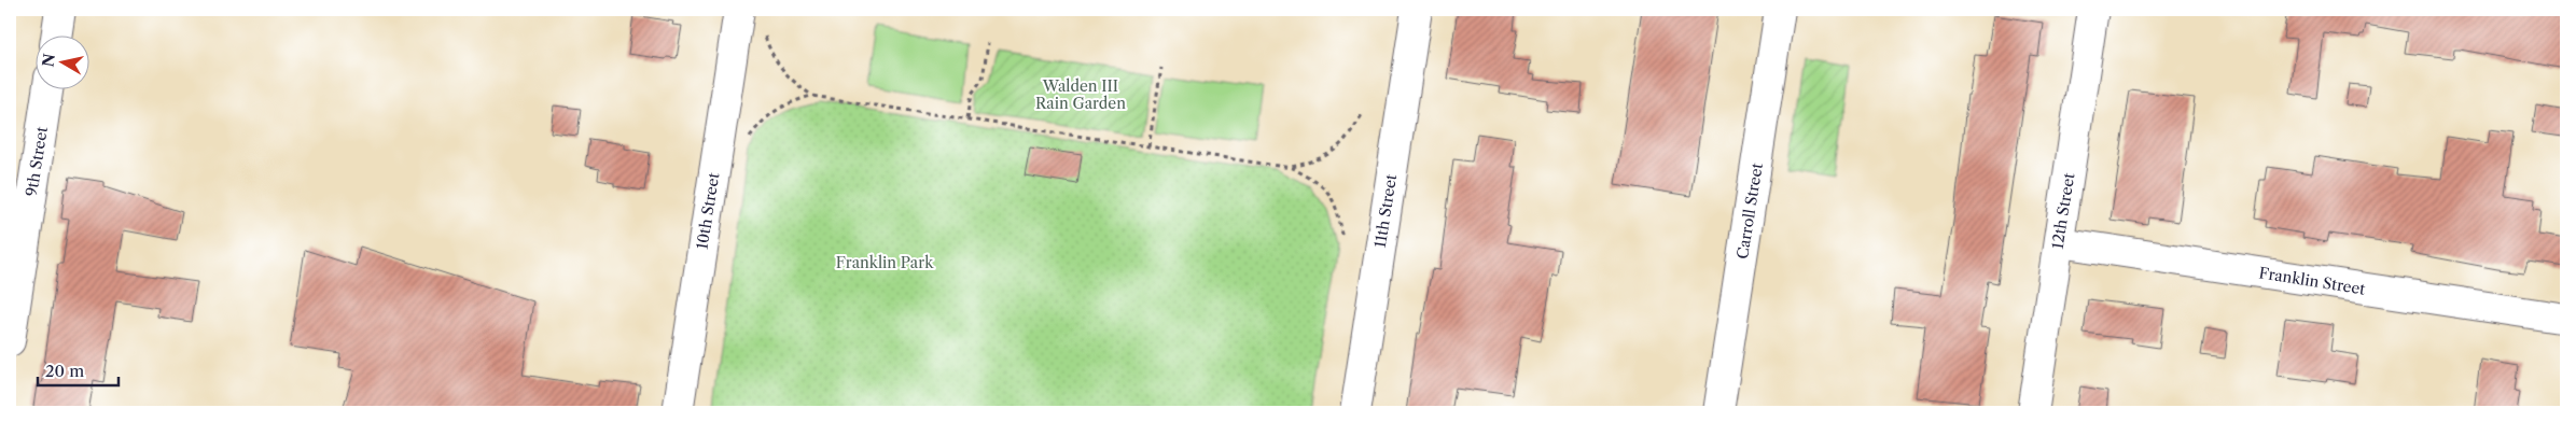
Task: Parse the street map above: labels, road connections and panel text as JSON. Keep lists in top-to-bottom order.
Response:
{
  "streets": {
    "street": [
      "9th Street",
      "10th Street",
      "11th Street",
      "Carroll Street",
      "12th Street",
      "Franklin Street"
    ]
  },
  "crossings": [
    ["12th Street", "Franklin Street"]
  ],
  "parks": ["Walden III Rain Garden", "Franklin Park"],
  "scale_bar": "20 m",
  "north": "left"
}
